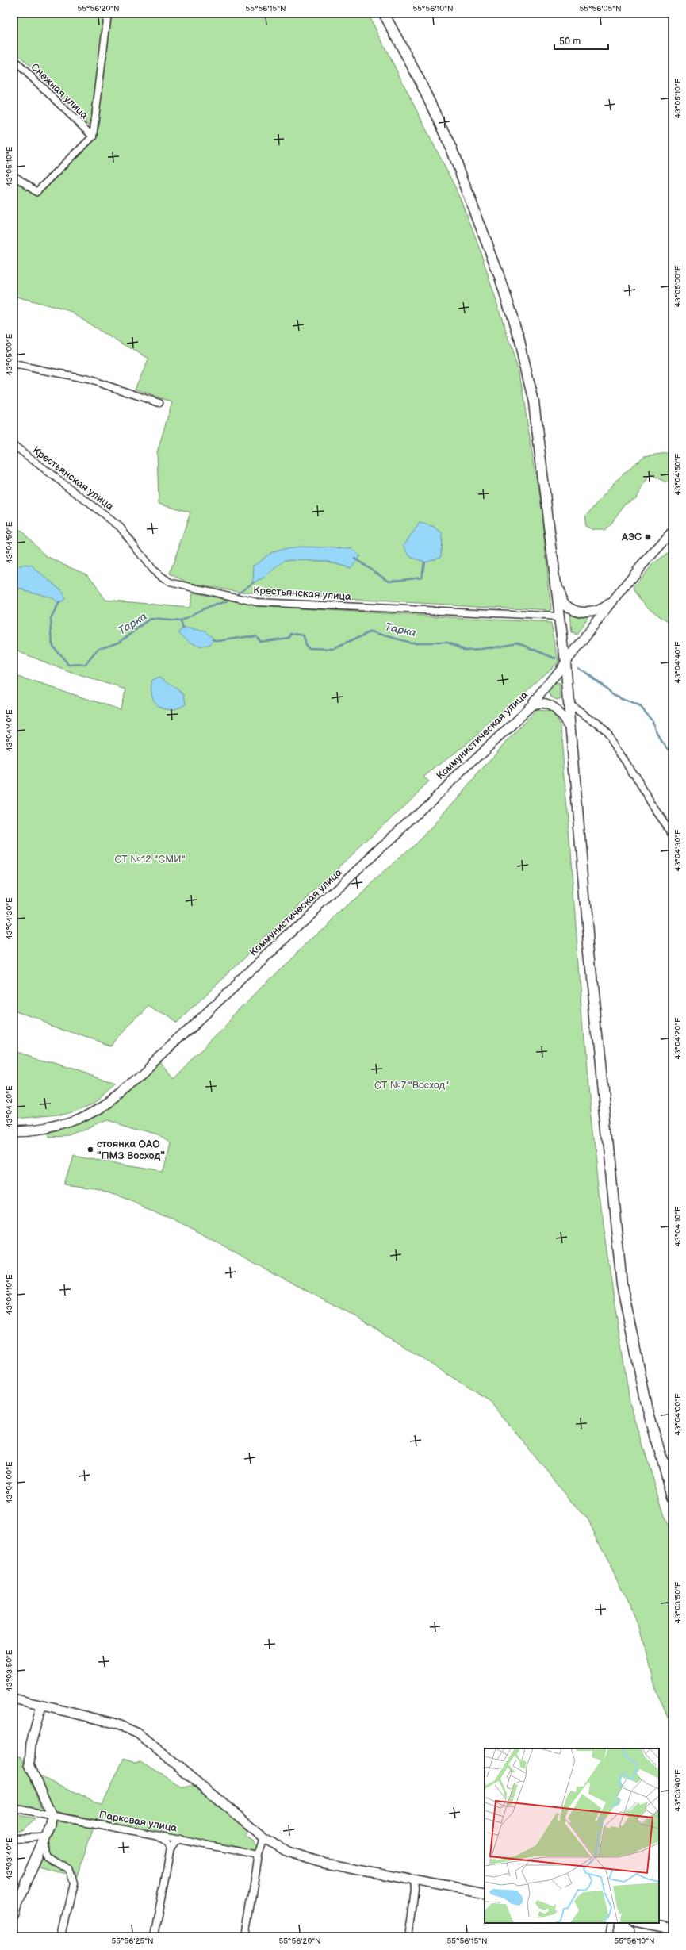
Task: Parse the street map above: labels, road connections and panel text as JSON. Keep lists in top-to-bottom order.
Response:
{
  "streets": {
    "main road": ["Коммунистическая улица"],
    "street": ["Снежная улица", "Крестьянская улица", "Парковая улица"]
  },
  "water": ["Тарка"],
  "parks": ["СТ №12 \"СМИ\"", "СТ №7 \"Восход\""],
  "places": {
    "transit": ["АЗС"],
    "other": ["стоянка ОАО \"ПМЗ Восход\""]
  },
  "scale_bar": "50 m",
  "coordinates": [
    "55°56'20\"N",
    "55°56'15\"N",
    "55°56'10\"N",
    "55°56'05\"N",
    "43°05'10\"E",
    "43°05'00\"E",
    "43°04'50\"E",
    "43°04'40\"E",
    "43°04'30\"E",
    "43°04'20\"E",
    "43°04'10\"E",
    "43°04'00\"E",
    "43°03'50\"E",
    "43°03'40\"E",
    "55°56'25\"N"
  ]
}
